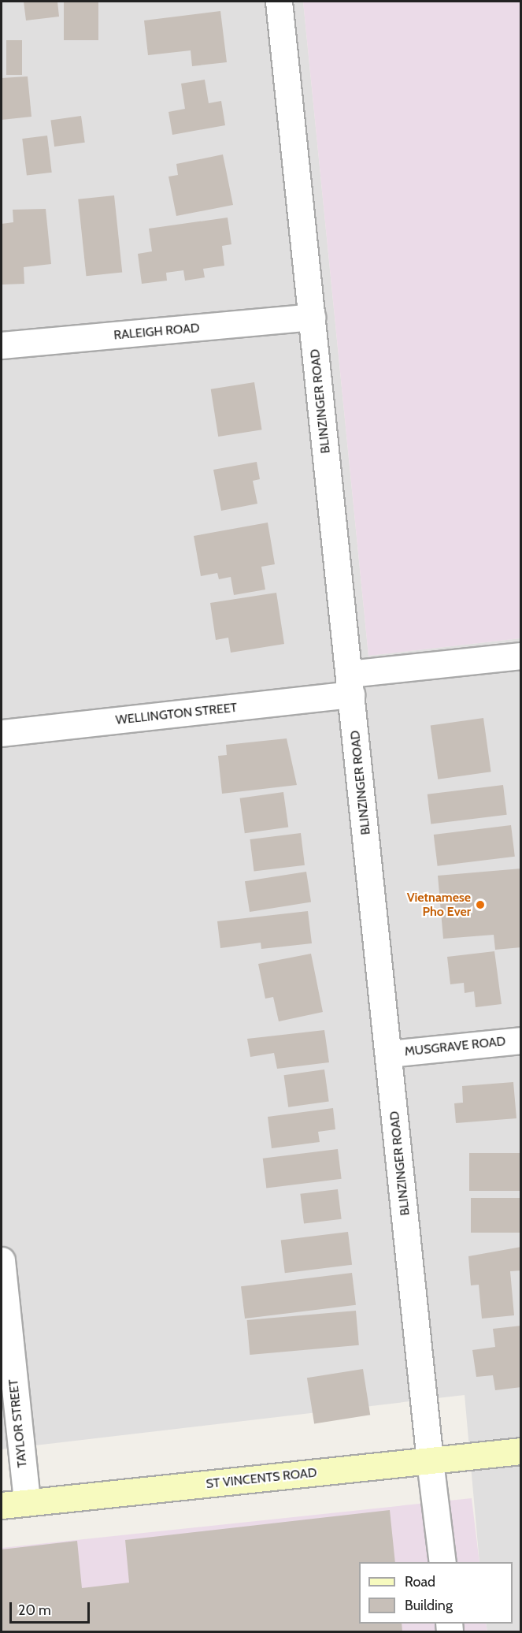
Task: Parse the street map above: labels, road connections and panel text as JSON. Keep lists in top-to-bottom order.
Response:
{
  "streets": {
    "main road": ["ST VINCENTS ROAD"],
    "street": [
      "RALEIGH ROAD",
      "BLINZINGER ROAD",
      "WELLINGTON STREET",
      "MUSGRAVE ROAD",
      "TAYLOR STREET"
    ]
  },
  "crossings": [
    ["RALEIGH ROAD", "BLINZINGER ROAD"],
    ["BLINZINGER ROAD", "WELLINGTON STREET"],
    ["BLINZINGER ROAD", "MUSGRAVE ROAD"],
    ["BLINZINGER ROAD", "ST VINCENTS ROAD"],
    ["TAYLOR STREET", "ST VINCENTS ROAD"]
  ],
  "places": ["Vietnamese Pho Ever"],
  "legend": ["Road", "Building"],
  "scale_bar": "20 m"
}
